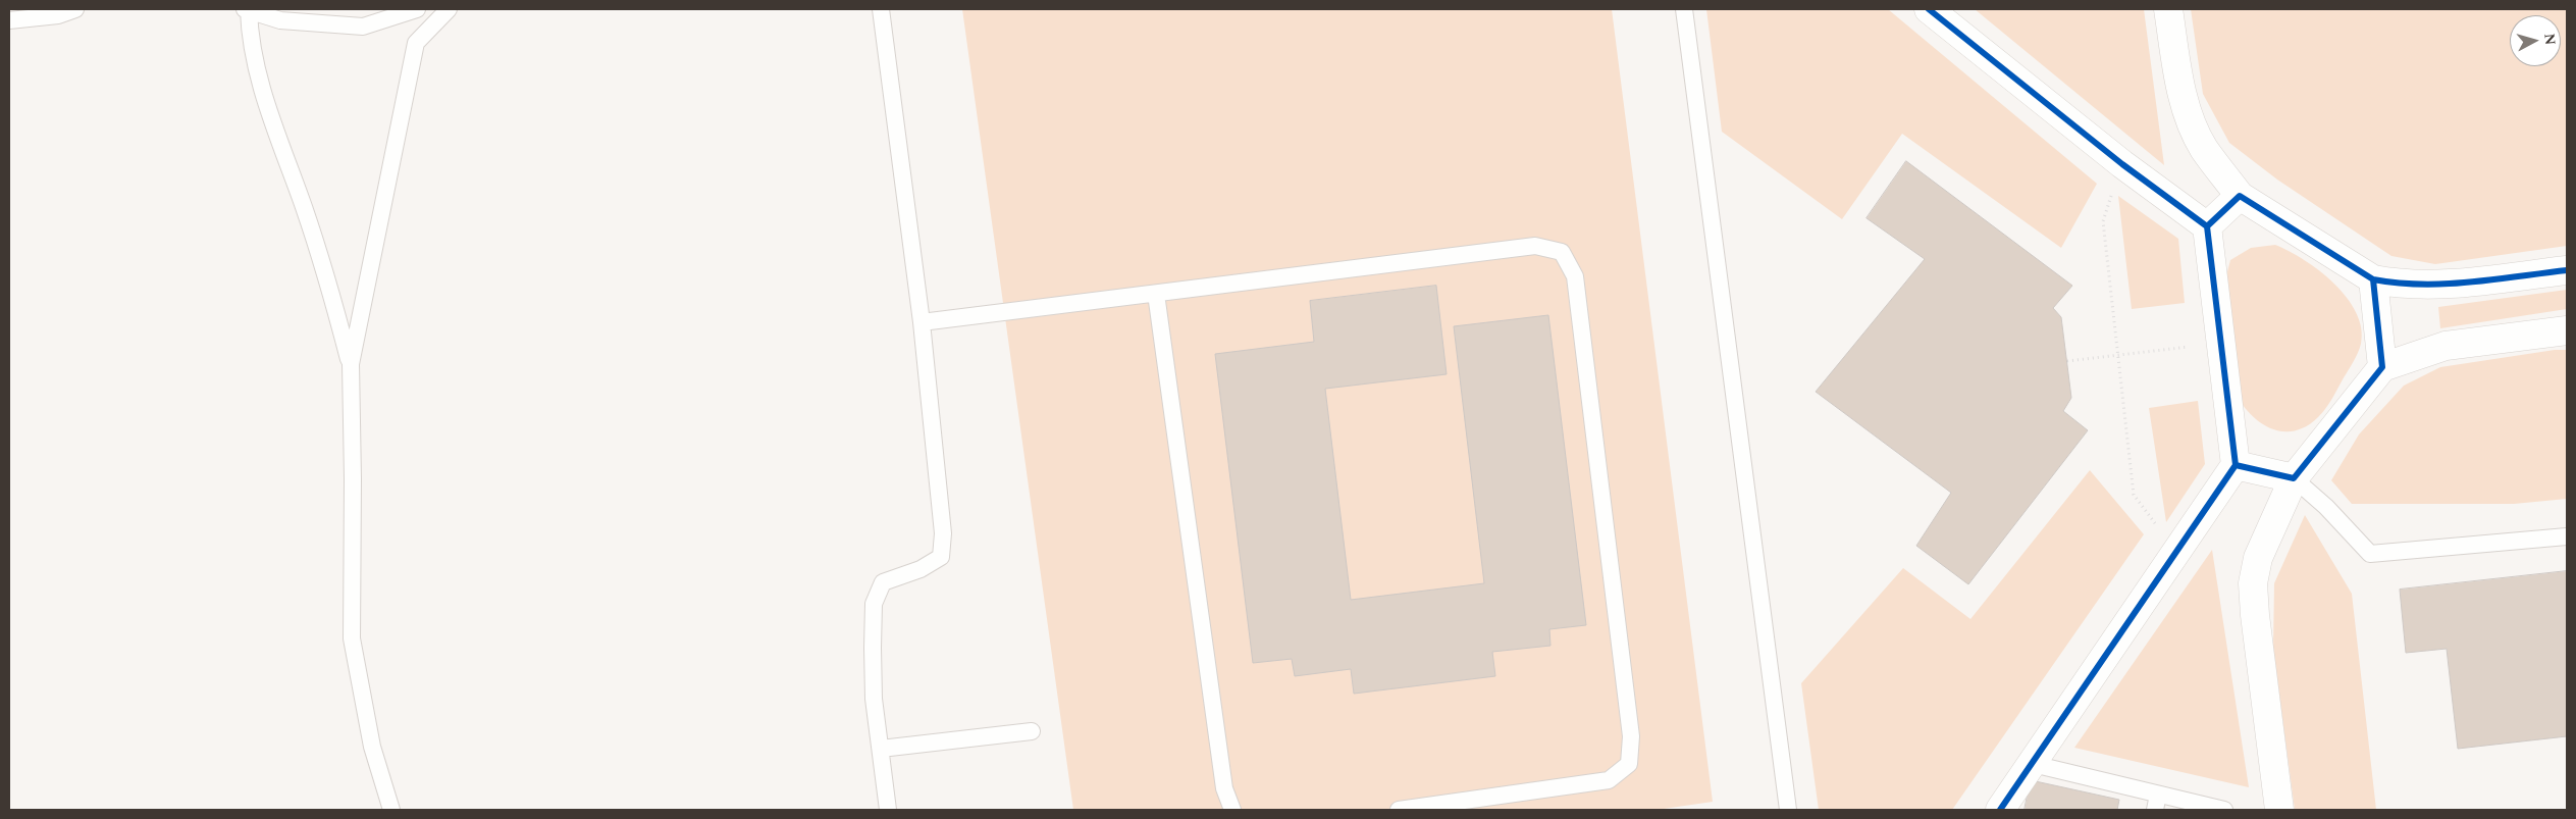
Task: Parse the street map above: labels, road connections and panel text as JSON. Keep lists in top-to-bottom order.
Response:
{
  "north": "right"
}
